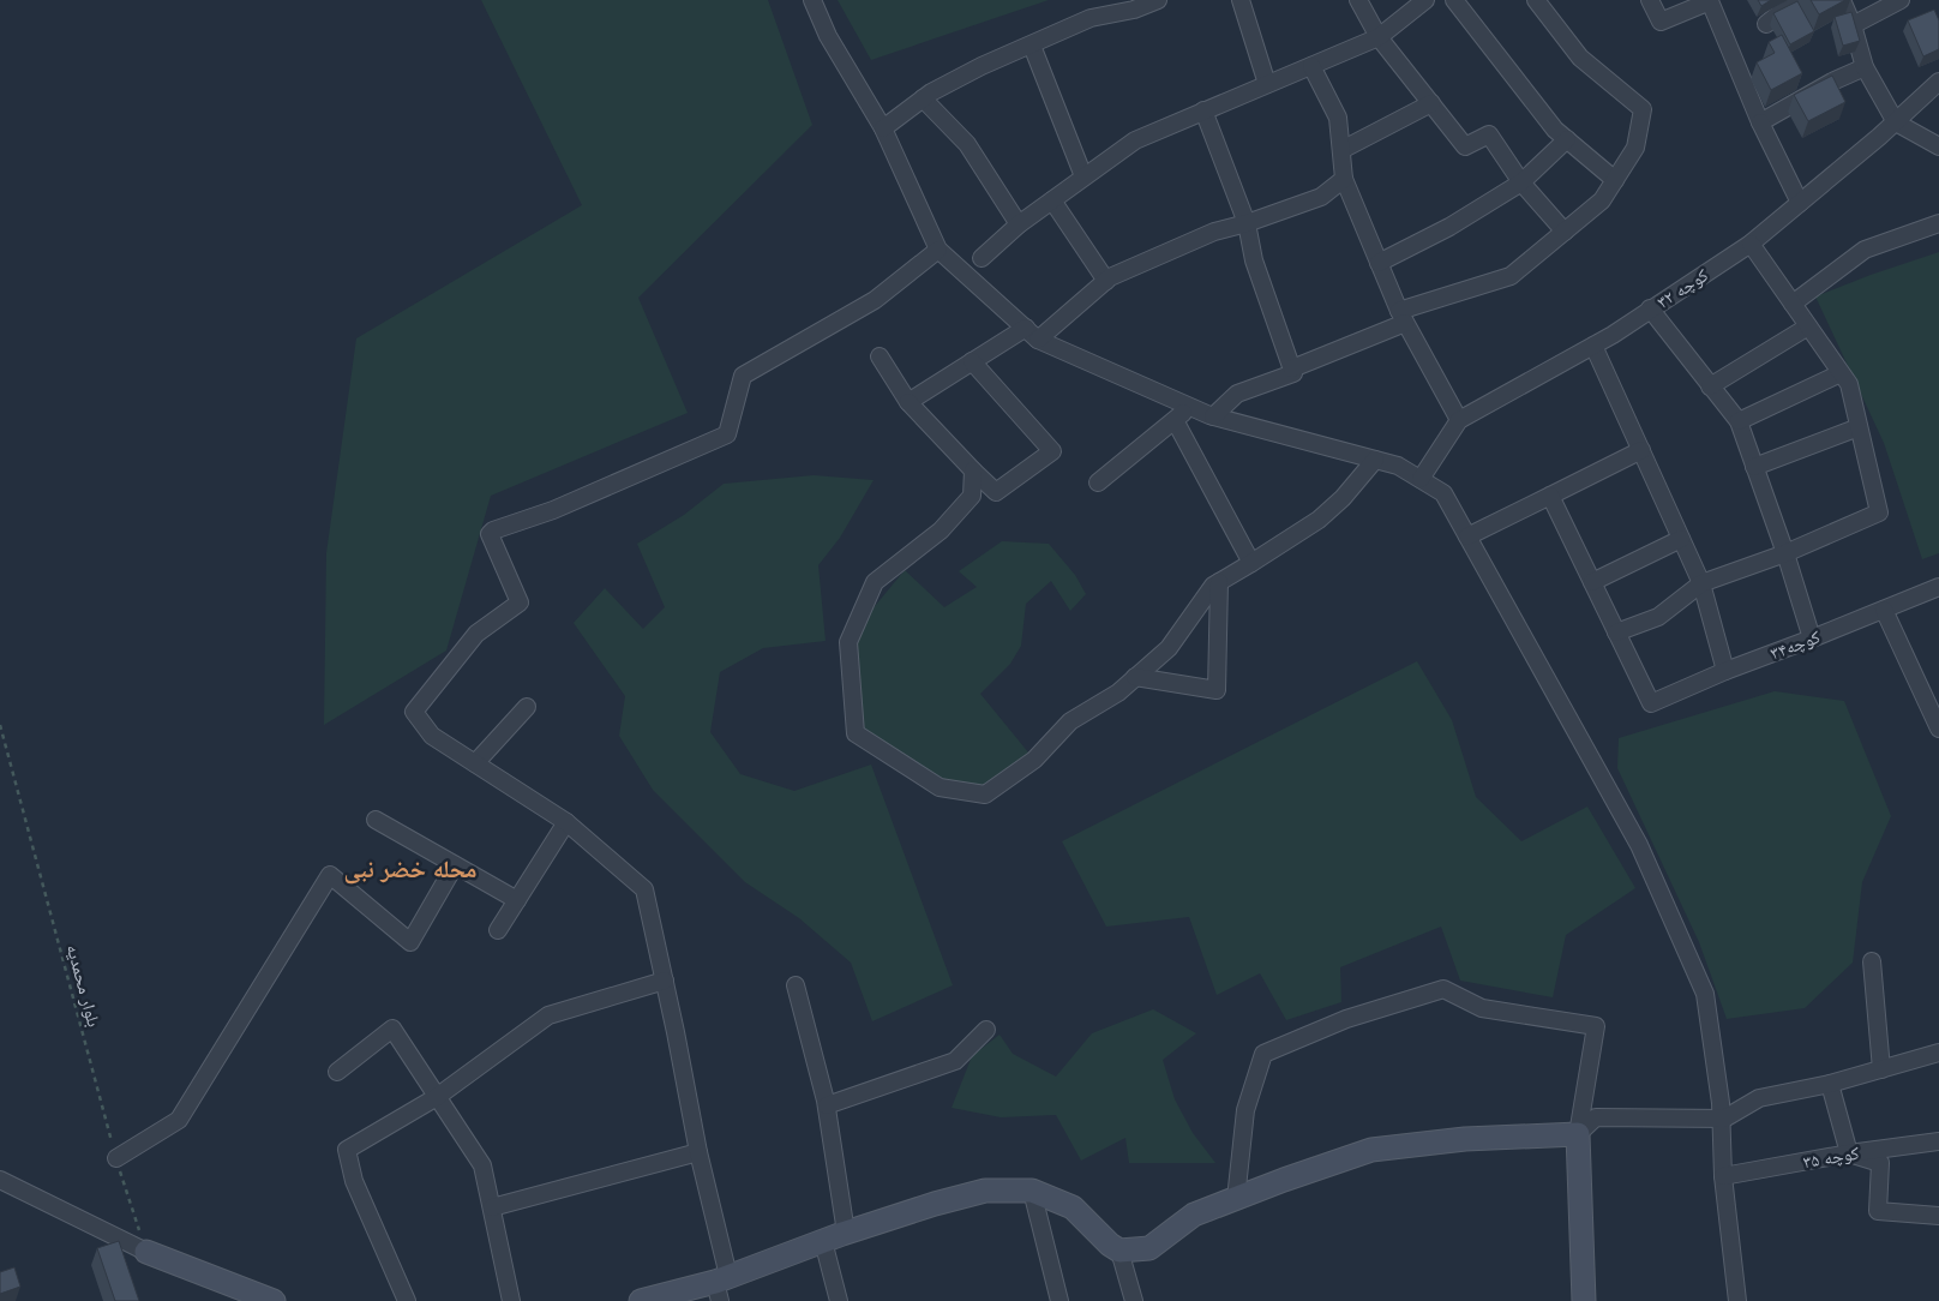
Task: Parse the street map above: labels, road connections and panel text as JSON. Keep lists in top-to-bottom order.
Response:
{
  "streets": {
    "street": ["کوچه ۳۲", "کوچه۳۴", "کوچه ۳۵"],
    "path": ["بلوار محمدیه"]
  },
  "districts": ["محله خضر نبی"]
}
